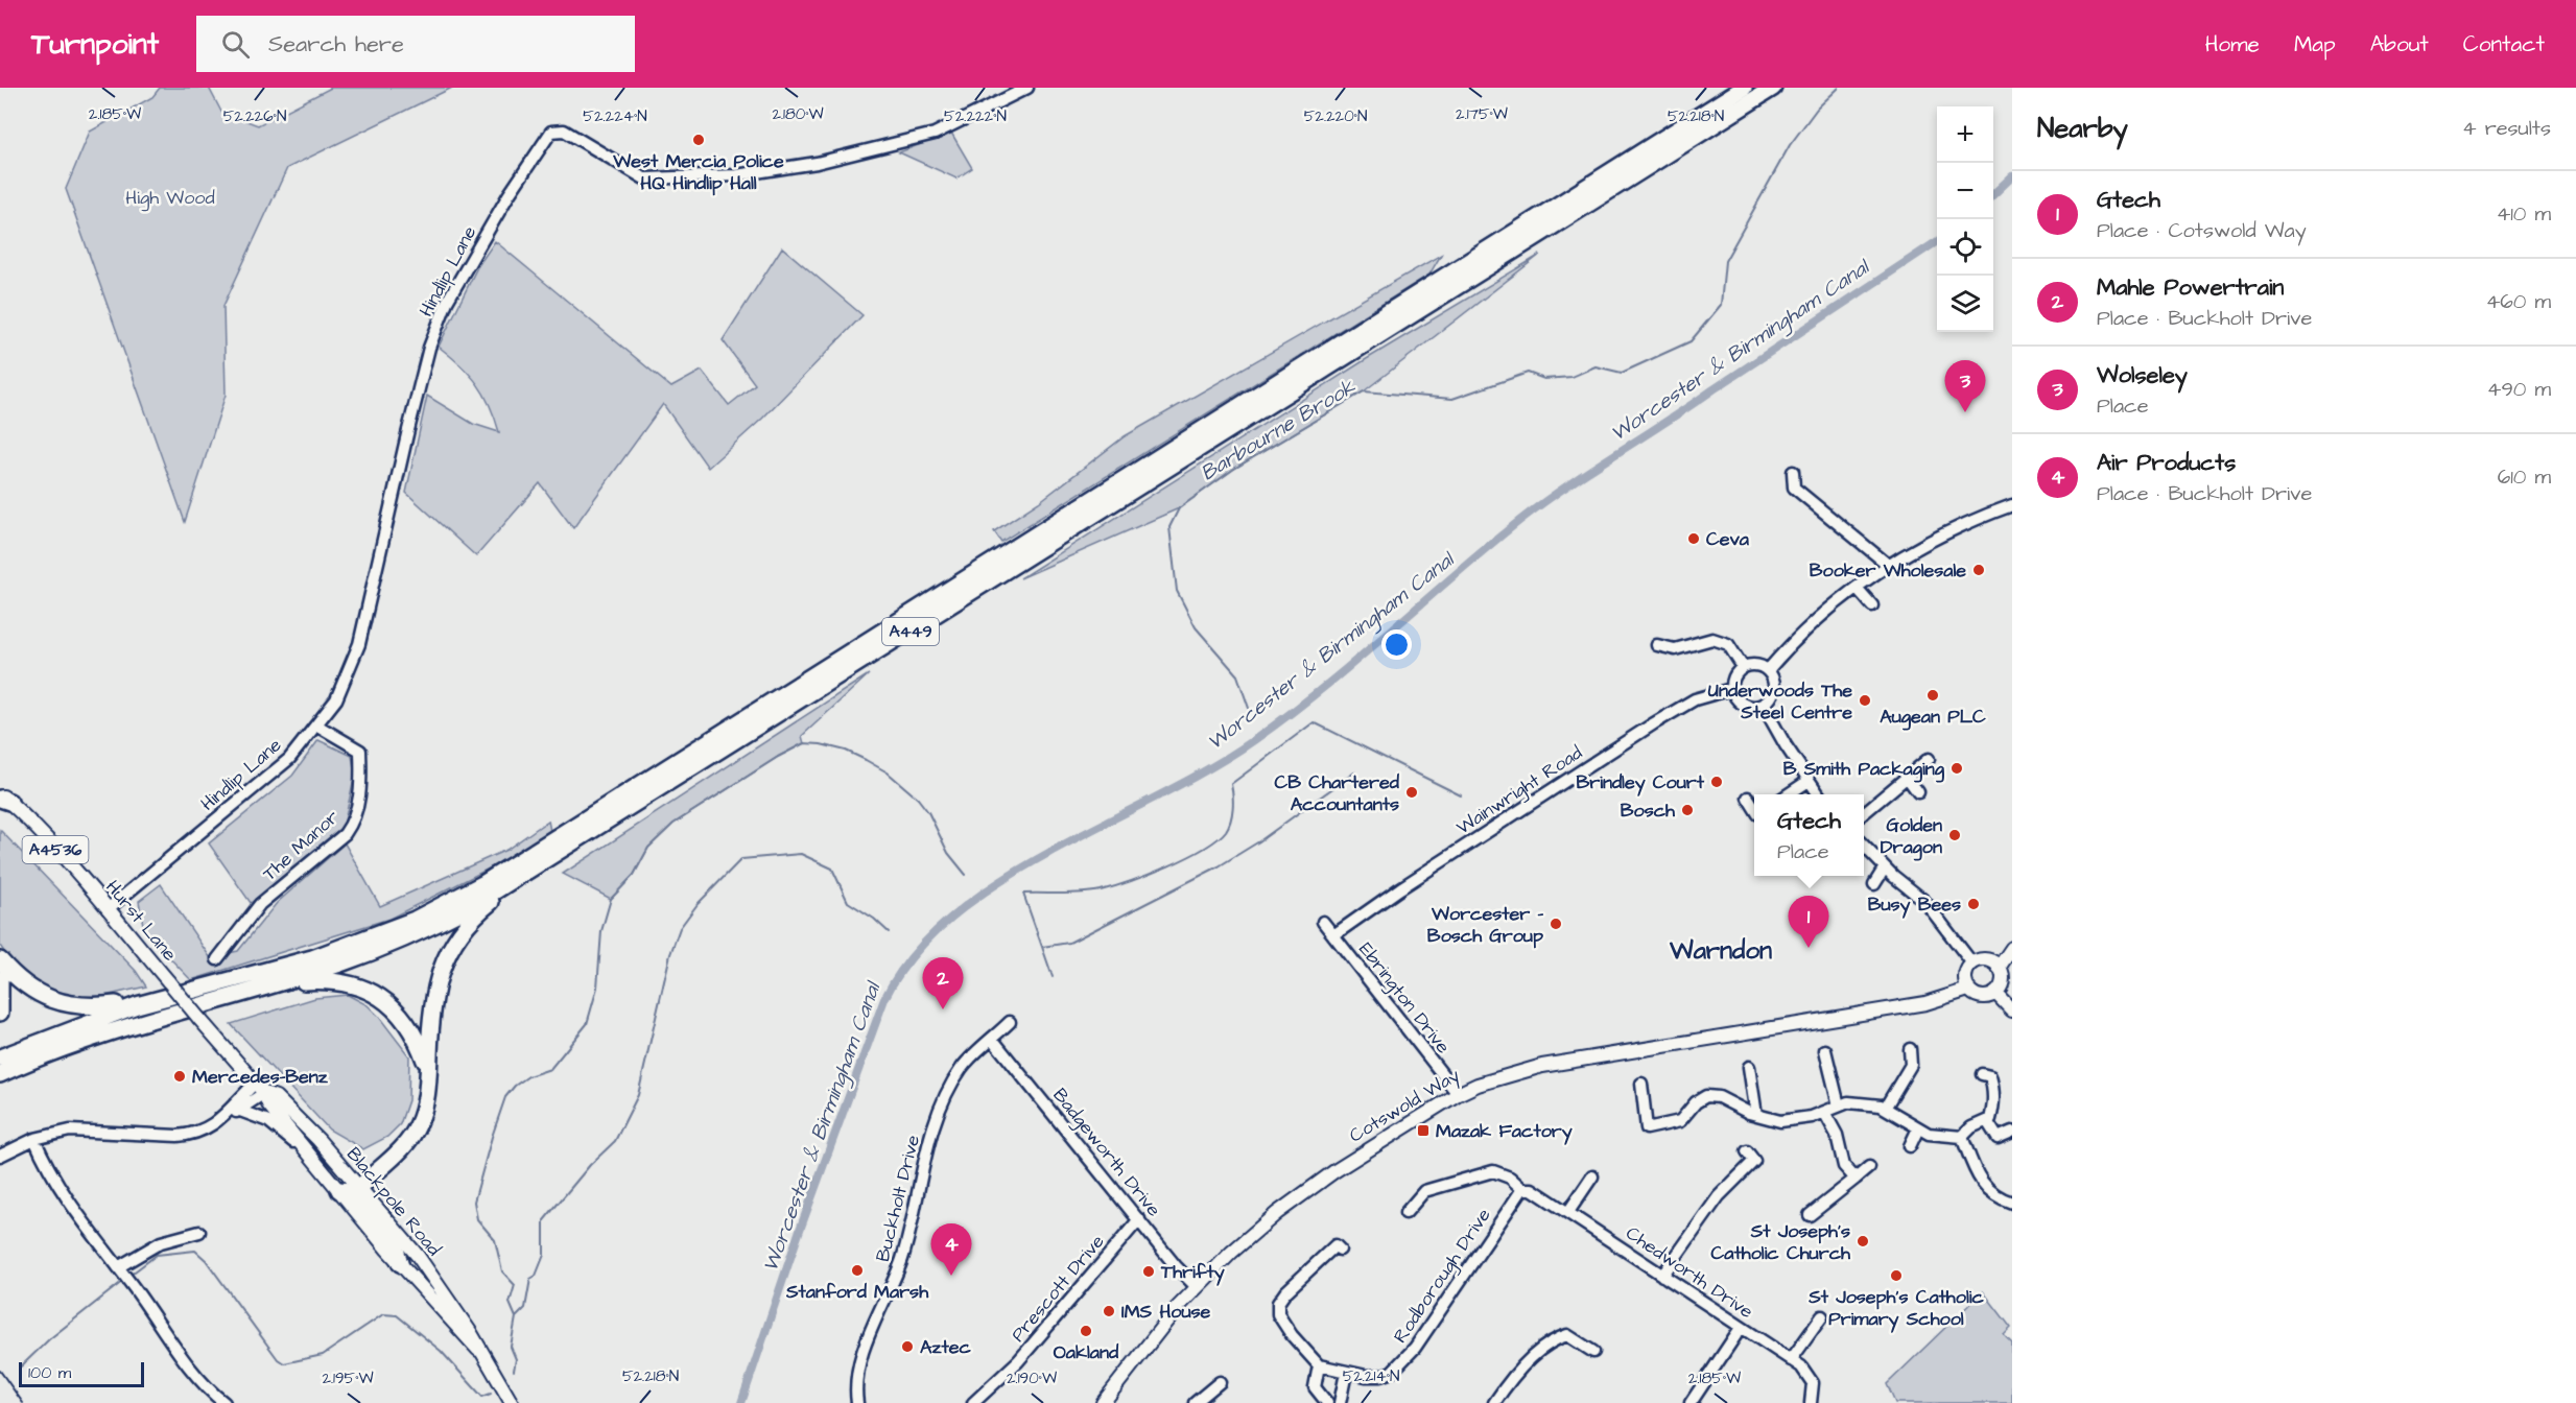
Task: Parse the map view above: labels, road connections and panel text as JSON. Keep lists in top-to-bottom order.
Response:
{
  "streets": {
    "highway": ["A449"],
    "main road": [
      "A4536",
      "Hurst Lane",
      "Cotswold Way",
      "Blackpole Road"
    ],
    "street": [
      "Hindlip Lane",
      "Wainwright Road",
      "The Manor",
      "Ebrington Drive",
      "Badgeworth Drive",
      "Buckholt Drive",
      "Chedworth Drive",
      "Rodborough Drive",
      "Prescott Drive"
    ]
  },
  "crossings": [
    ["Hindlip Lane", "The Manor"],
    ["Hindlip Lane", "Hurst Lane"],
    ["Wainwright Road", "Ebrington Drive"],
    ["Hurst Lane", "Blackpole Road"],
    ["Ebrington Drive", "Cotswold Way"],
    ["Cotswold Way", "Badgeworth Drive"],
    ["Badgeworth Drive", "Buckholt Drive"],
    ["Badgeworth Drive", "Prescott Drive"],
    ["Chedworth Drive", "Rodborough Drive"]
  ],
  "districts": ["Warndon"],
  "water": ["Worcester & Birmingham Canal", "Barbourne Brook"],
  "parks": ["High Wood"],
  "places": {
    "other": [
      "West Mercia Police HQ Hindlip Hall",
      "Ceva",
      "Booker Wholesale",
      "Augean PLC",
      "Underwoods The Steel Centre",
      "B Smith Packaging",
      "Brindley Court",
      "CB Chartered Accountants",
      "Bosch",
      "Golden Dragon",
      "Busy Bees",
      "Worcester - Bosch Group",
      "Mercedes-Benz",
      "St Joseph's Catholic Church",
      "Stanford Marsh",
      "Thrifty",
      "St Joseph's Catholic Primary School",
      "IMS House",
      "Oakland",
      "Aztec"
    ],
    "transit": ["Mazak Factory"]
  },
  "scale_bar": "100 m",
  "page": {
    "header": "Turnpoint",
    "search": "Search here",
    "nav": [
      "Home",
      "Map",
      "About",
      "Contact"
    ],
    "heading": ["Nearby", "4 results"],
    "map_buttons": ["+", "−"],
    "list": [
      {
        "mark": "1",
        "name": "Gtech",
        "note": "Place · Cotswold Way",
        "value": "410 m"
      },
      {
        "mark": "2",
        "name": "Mahle Powertrain",
        "note": "Place · Buckholt Drive",
        "value": "460 m"
      },
      {
        "mark": "3",
        "name": "Wolseley",
        "note": "Place",
        "value": "490 m"
      },
      {
        "mark": "4",
        "name": "Air Products",
        "note": "Place · Buckholt Drive",
        "value": "610 m"
      }
    ],
    "pins": [
      "3",
      "1",
      "2",
      "4"
    ],
    "popup": ["Gtech", "Place"],
    "scale": "100 m"
  },
  "coordinates": [
    "2.185°W",
    "2.180°W",
    "2.175°W",
    "52.226°N",
    "52.224°N",
    "52.222°N",
    "52.220°N",
    "52.218°N",
    "52.214°N",
    "2.195°W",
    "2.190°W"
  ]
}
